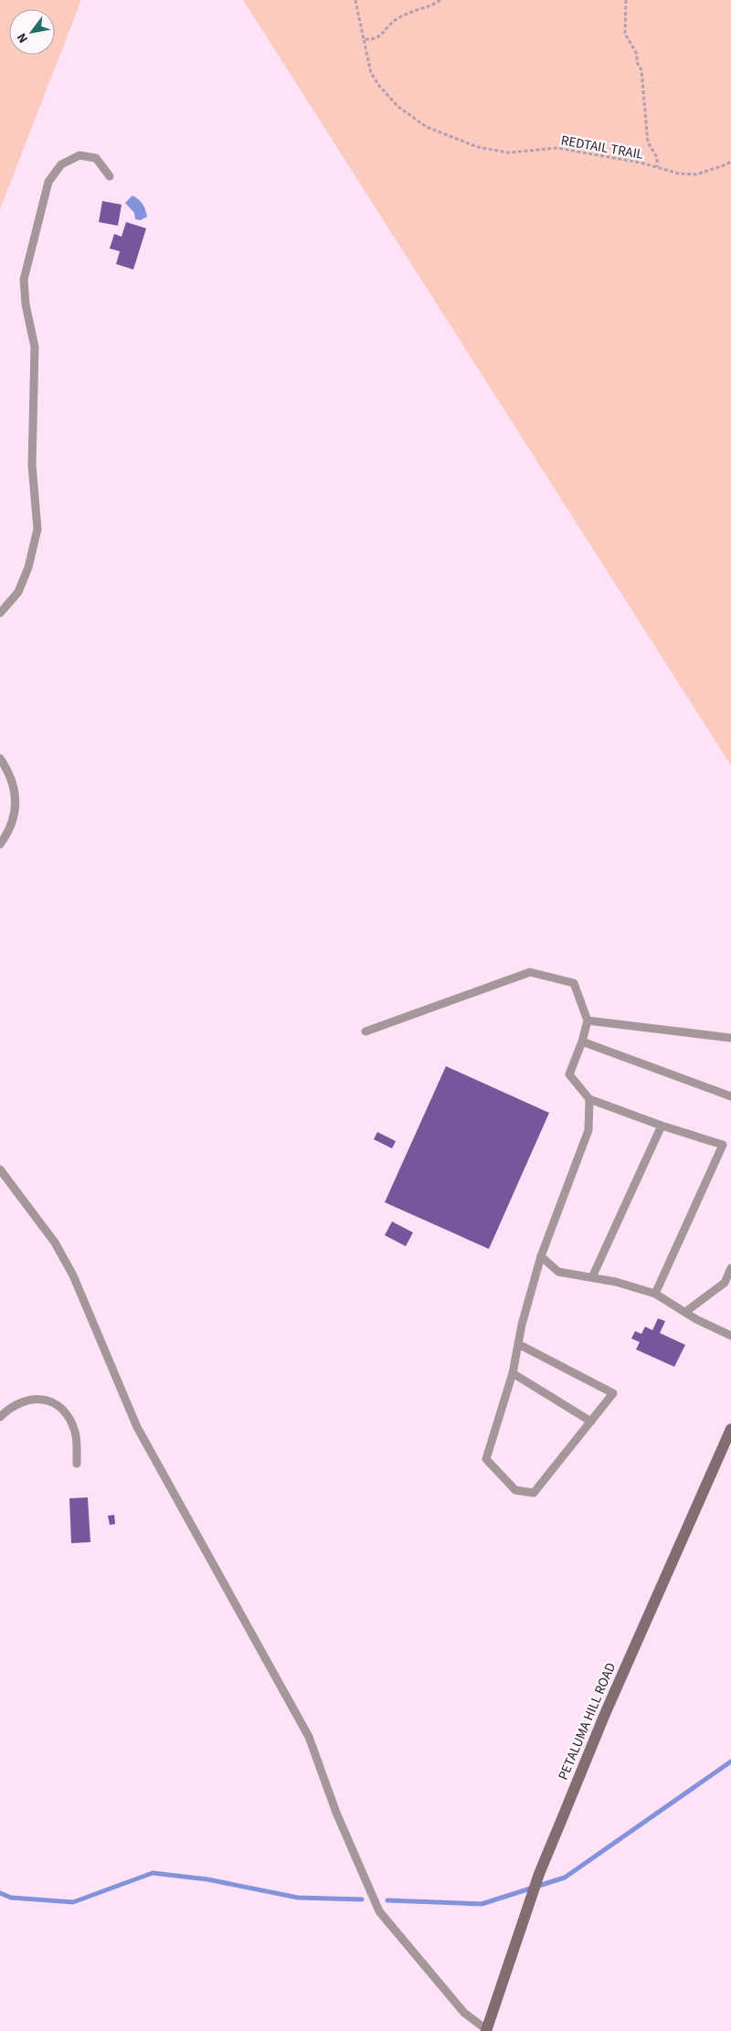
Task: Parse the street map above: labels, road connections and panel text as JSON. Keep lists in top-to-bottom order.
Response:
{
  "streets": {
    "main road": ["PETALUMA HILL ROAD"],
    "path": ["REDTAIL TRAIL"]
  },
  "north": "bottom left"
}
